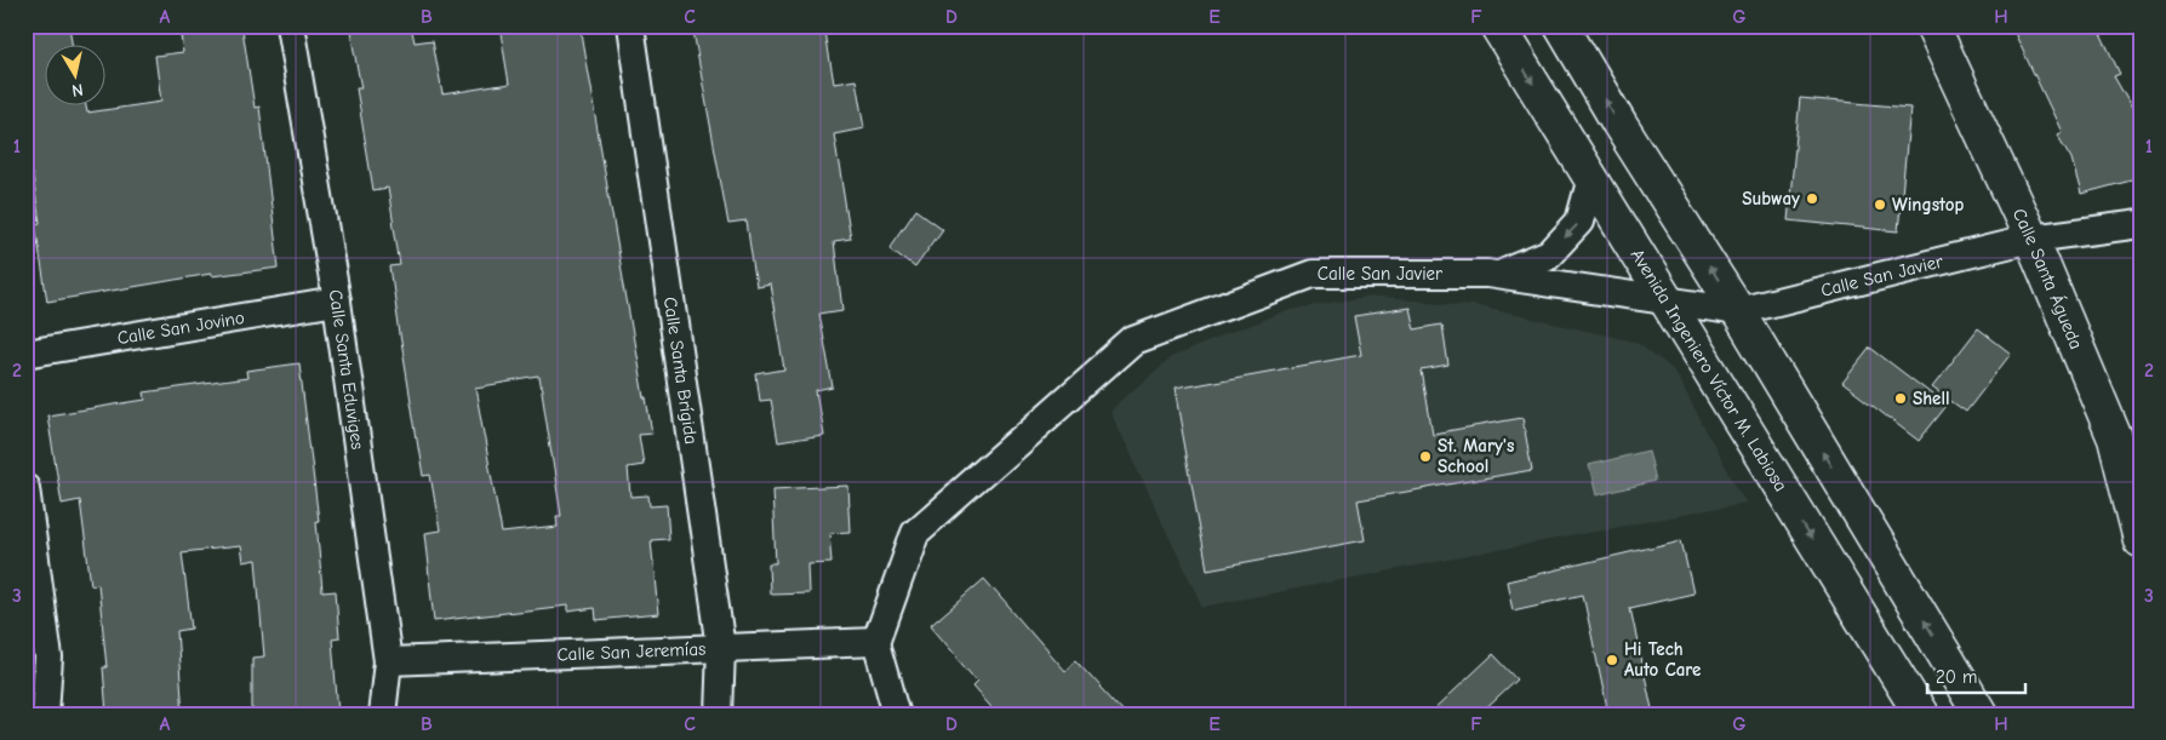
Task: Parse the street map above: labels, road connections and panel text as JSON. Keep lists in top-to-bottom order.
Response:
{
  "streets": {
    "main road": ["Calle Santa Águeda", "Avenida Ingeniero Víctor M. Labiosa"],
    "street": [
      "Calle San Javier",
      "Calle San Jovino",
      "Calle Santa Eduviges",
      "Calle Santa Brígida",
      "Calle San Jeremías"
    ]
  },
  "crossings": [
    ["Calle San Javier", "Calle Santa Águeda"],
    ["Calle San Javier", "Avenida Ingeniero Víctor M. Labiosa"],
    ["Calle San Javier", "Calle San Jeremías"],
    ["Calle San Jovino", "Calle Santa Eduviges"],
    ["Calle Santa Eduviges", "Calle San Jeremías"],
    ["Calle Santa Brígida", "Calle San Jeremías"]
  ],
  "places": [
    "Subway",
    "Wingstop",
    "Shell",
    "St. Mary's School",
    "Hi Tech Auto Care"
  ],
  "scale_bar": "20 m",
  "north": "bottom",
  "grid": {
    "columns": [
      "A",
      "B",
      "C",
      "D",
      "E",
      "F",
      "G",
      "H"
    ],
    "rows": ["1", "2", "3"]
  }
}
